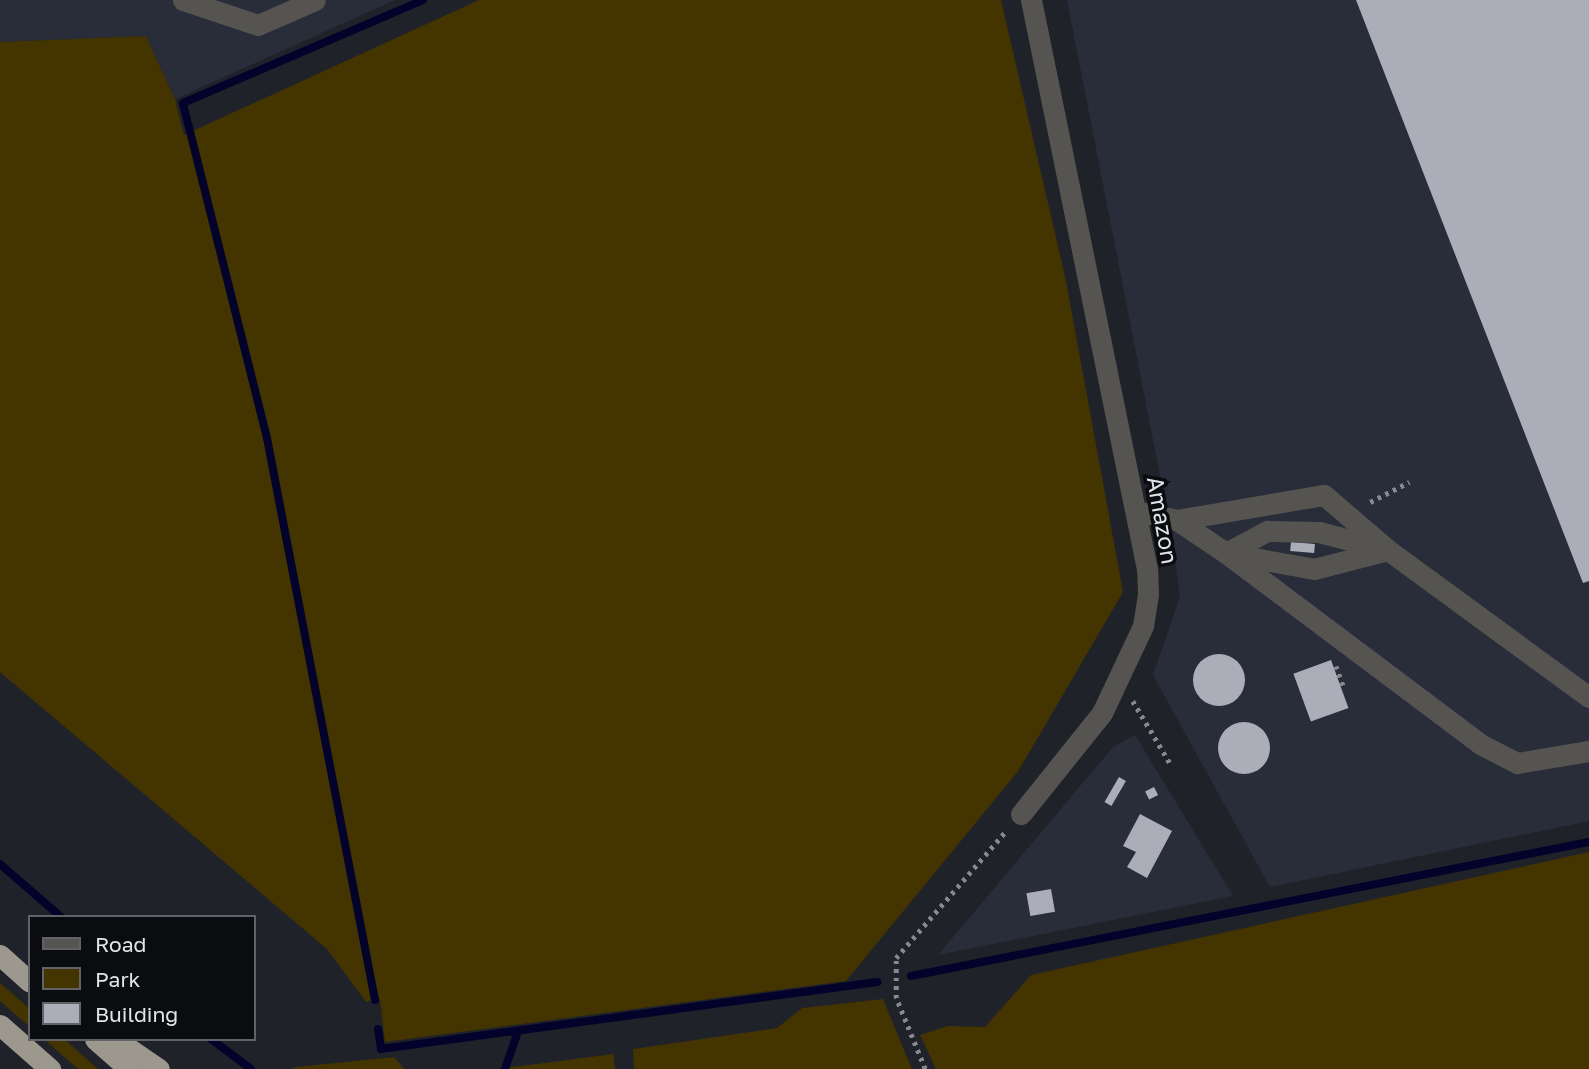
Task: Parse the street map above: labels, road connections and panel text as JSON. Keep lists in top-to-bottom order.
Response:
{
  "streets": {
    "street": ["Amazon"]
  },
  "legend": ["Road", "Park", "Building"]
}
